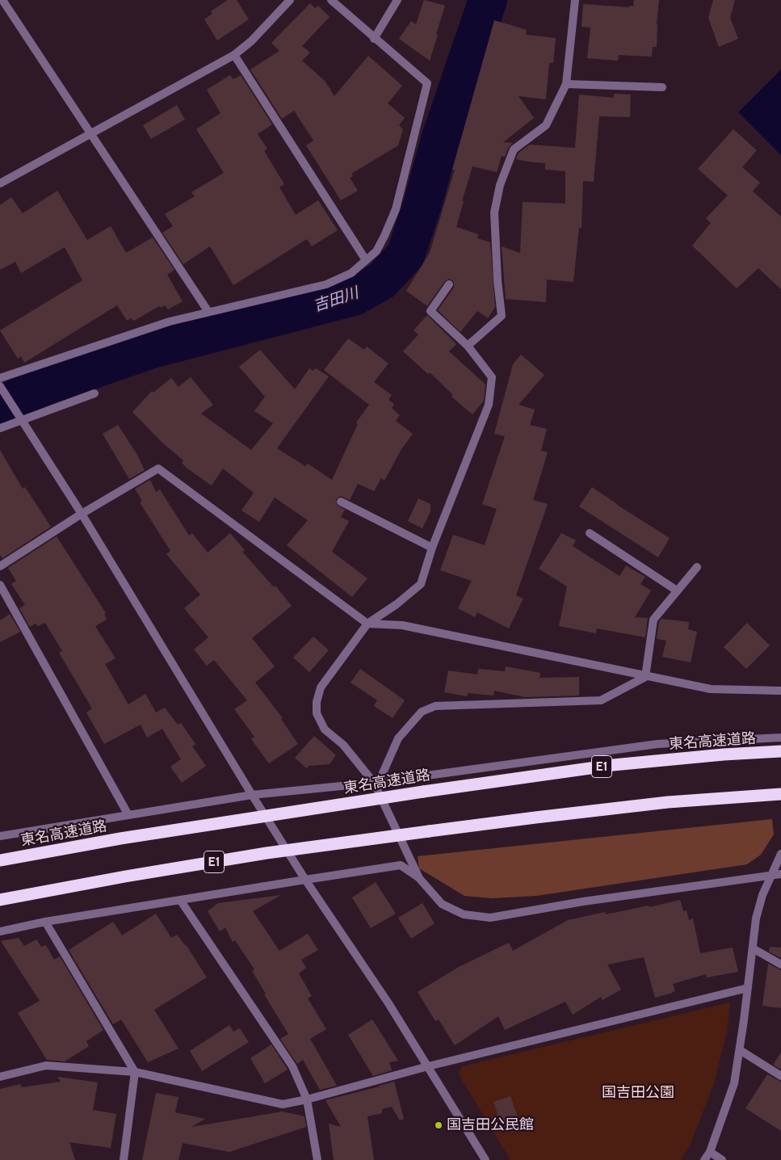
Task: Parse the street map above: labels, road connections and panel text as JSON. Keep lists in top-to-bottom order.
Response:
{
  "streets": {
    "highway": ["東名高速道路", "E1"]
  },
  "water": ["吉田川"],
  "parks": ["国吉田公園"],
  "places": ["国吉田公民館"]
}
